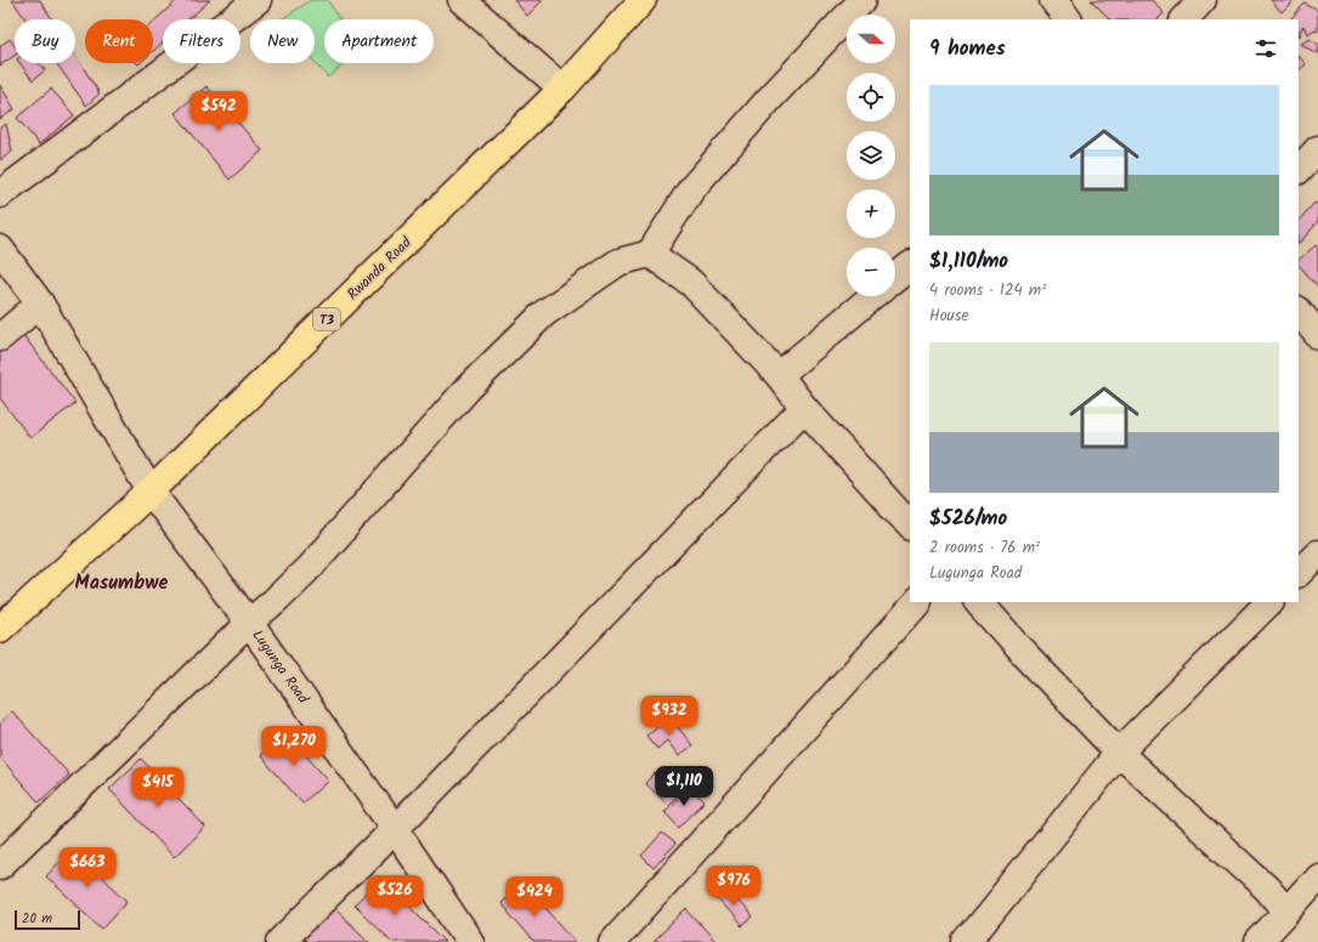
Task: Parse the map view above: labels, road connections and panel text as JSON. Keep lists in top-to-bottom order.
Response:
{
  "streets": {
    "highway": ["Rwanda Road", "T3"],
    "street": ["Lugunga Road"]
  },
  "crossings": [
    ["Rwanda Road", "Lugunga Road"]
  ],
  "districts": ["Masumbwe"],
  "scale_bar": "20 m",
  "north": "right",
  "page": {
    "map_buttons": ["+", "−"],
    "chip": [
      "Buy",
      "Rent",
      "Filters",
      "New",
      "Apartment"
    ],
    "heading": "9 homes",
    "list": [
      {
        "name": "$1,110/mo",
        "note": "4 rooms · 124 m² · House"
      },
      {
        "name": "$526/mo",
        "note": "2 rooms · 76 m² · Lugunga Road"
      }
    ],
    "price": [
      "$542",
      "$932",
      "$1,270",
      "$1,110",
      "$415",
      "$663",
      "$976",
      "$526",
      "$424"
    ],
    "scale": "20 m"
  }
}
